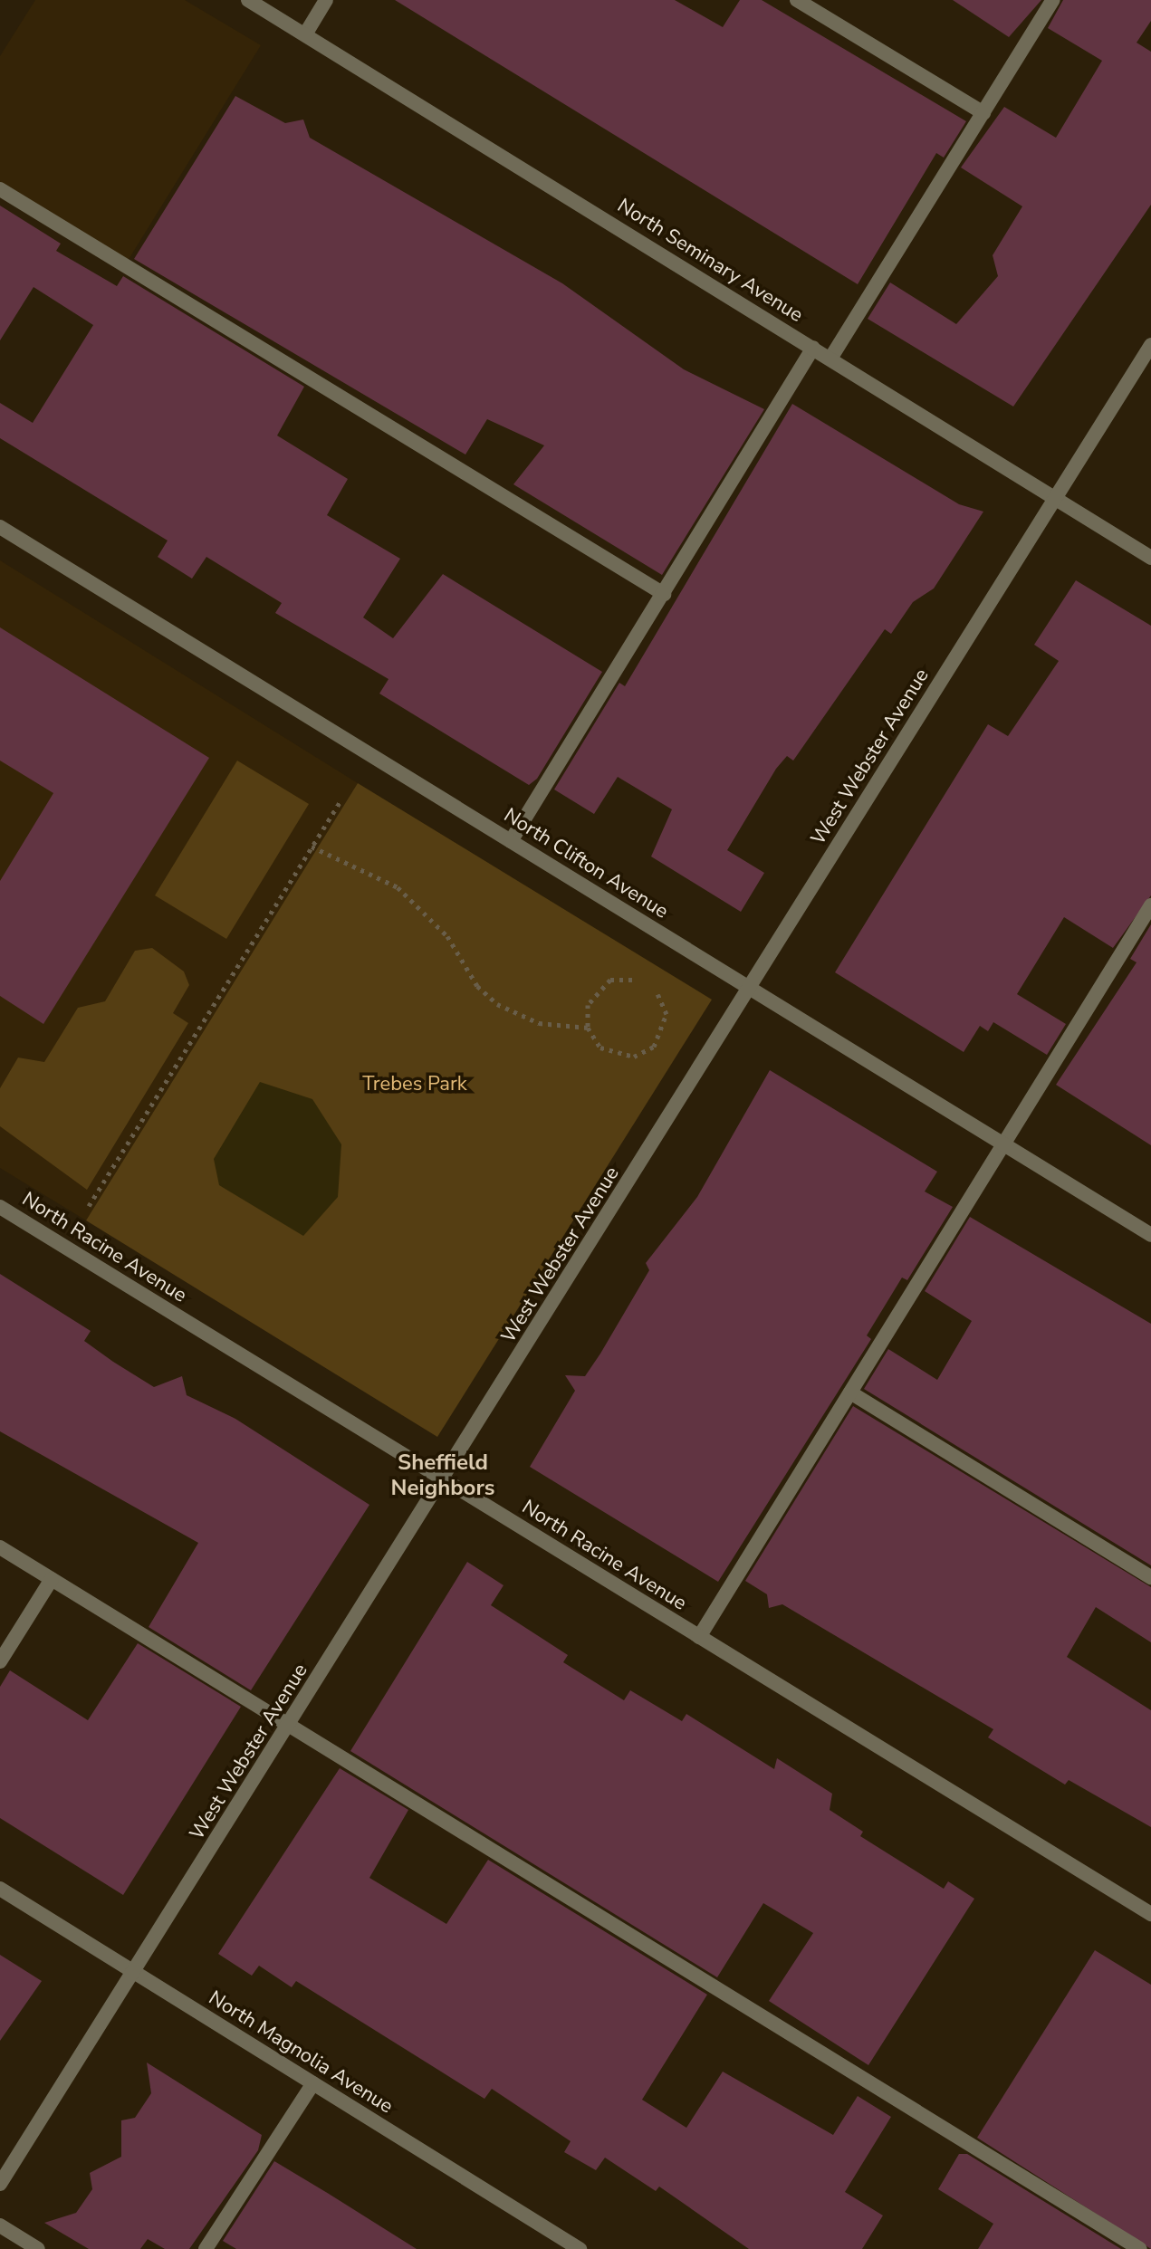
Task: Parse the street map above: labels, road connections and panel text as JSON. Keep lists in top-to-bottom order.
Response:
{
  "streets": {
    "street": [
      "North Seminary Avenue",
      "West Webster Avenue",
      "North Clifton Avenue",
      "North Racine Avenue",
      "North Magnolia Avenue"
    ]
  },
  "crossings": [
    ["North Seminary Avenue", "West Webster Avenue"],
    ["West Webster Avenue", "North Clifton Avenue"],
    ["West Webster Avenue", "North Racine Avenue"],
    ["West Webster Avenue", "North Magnolia Avenue"]
  ],
  "districts": ["Sheffield Neighbors"],
  "parks": ["Trebes Park"]
}
